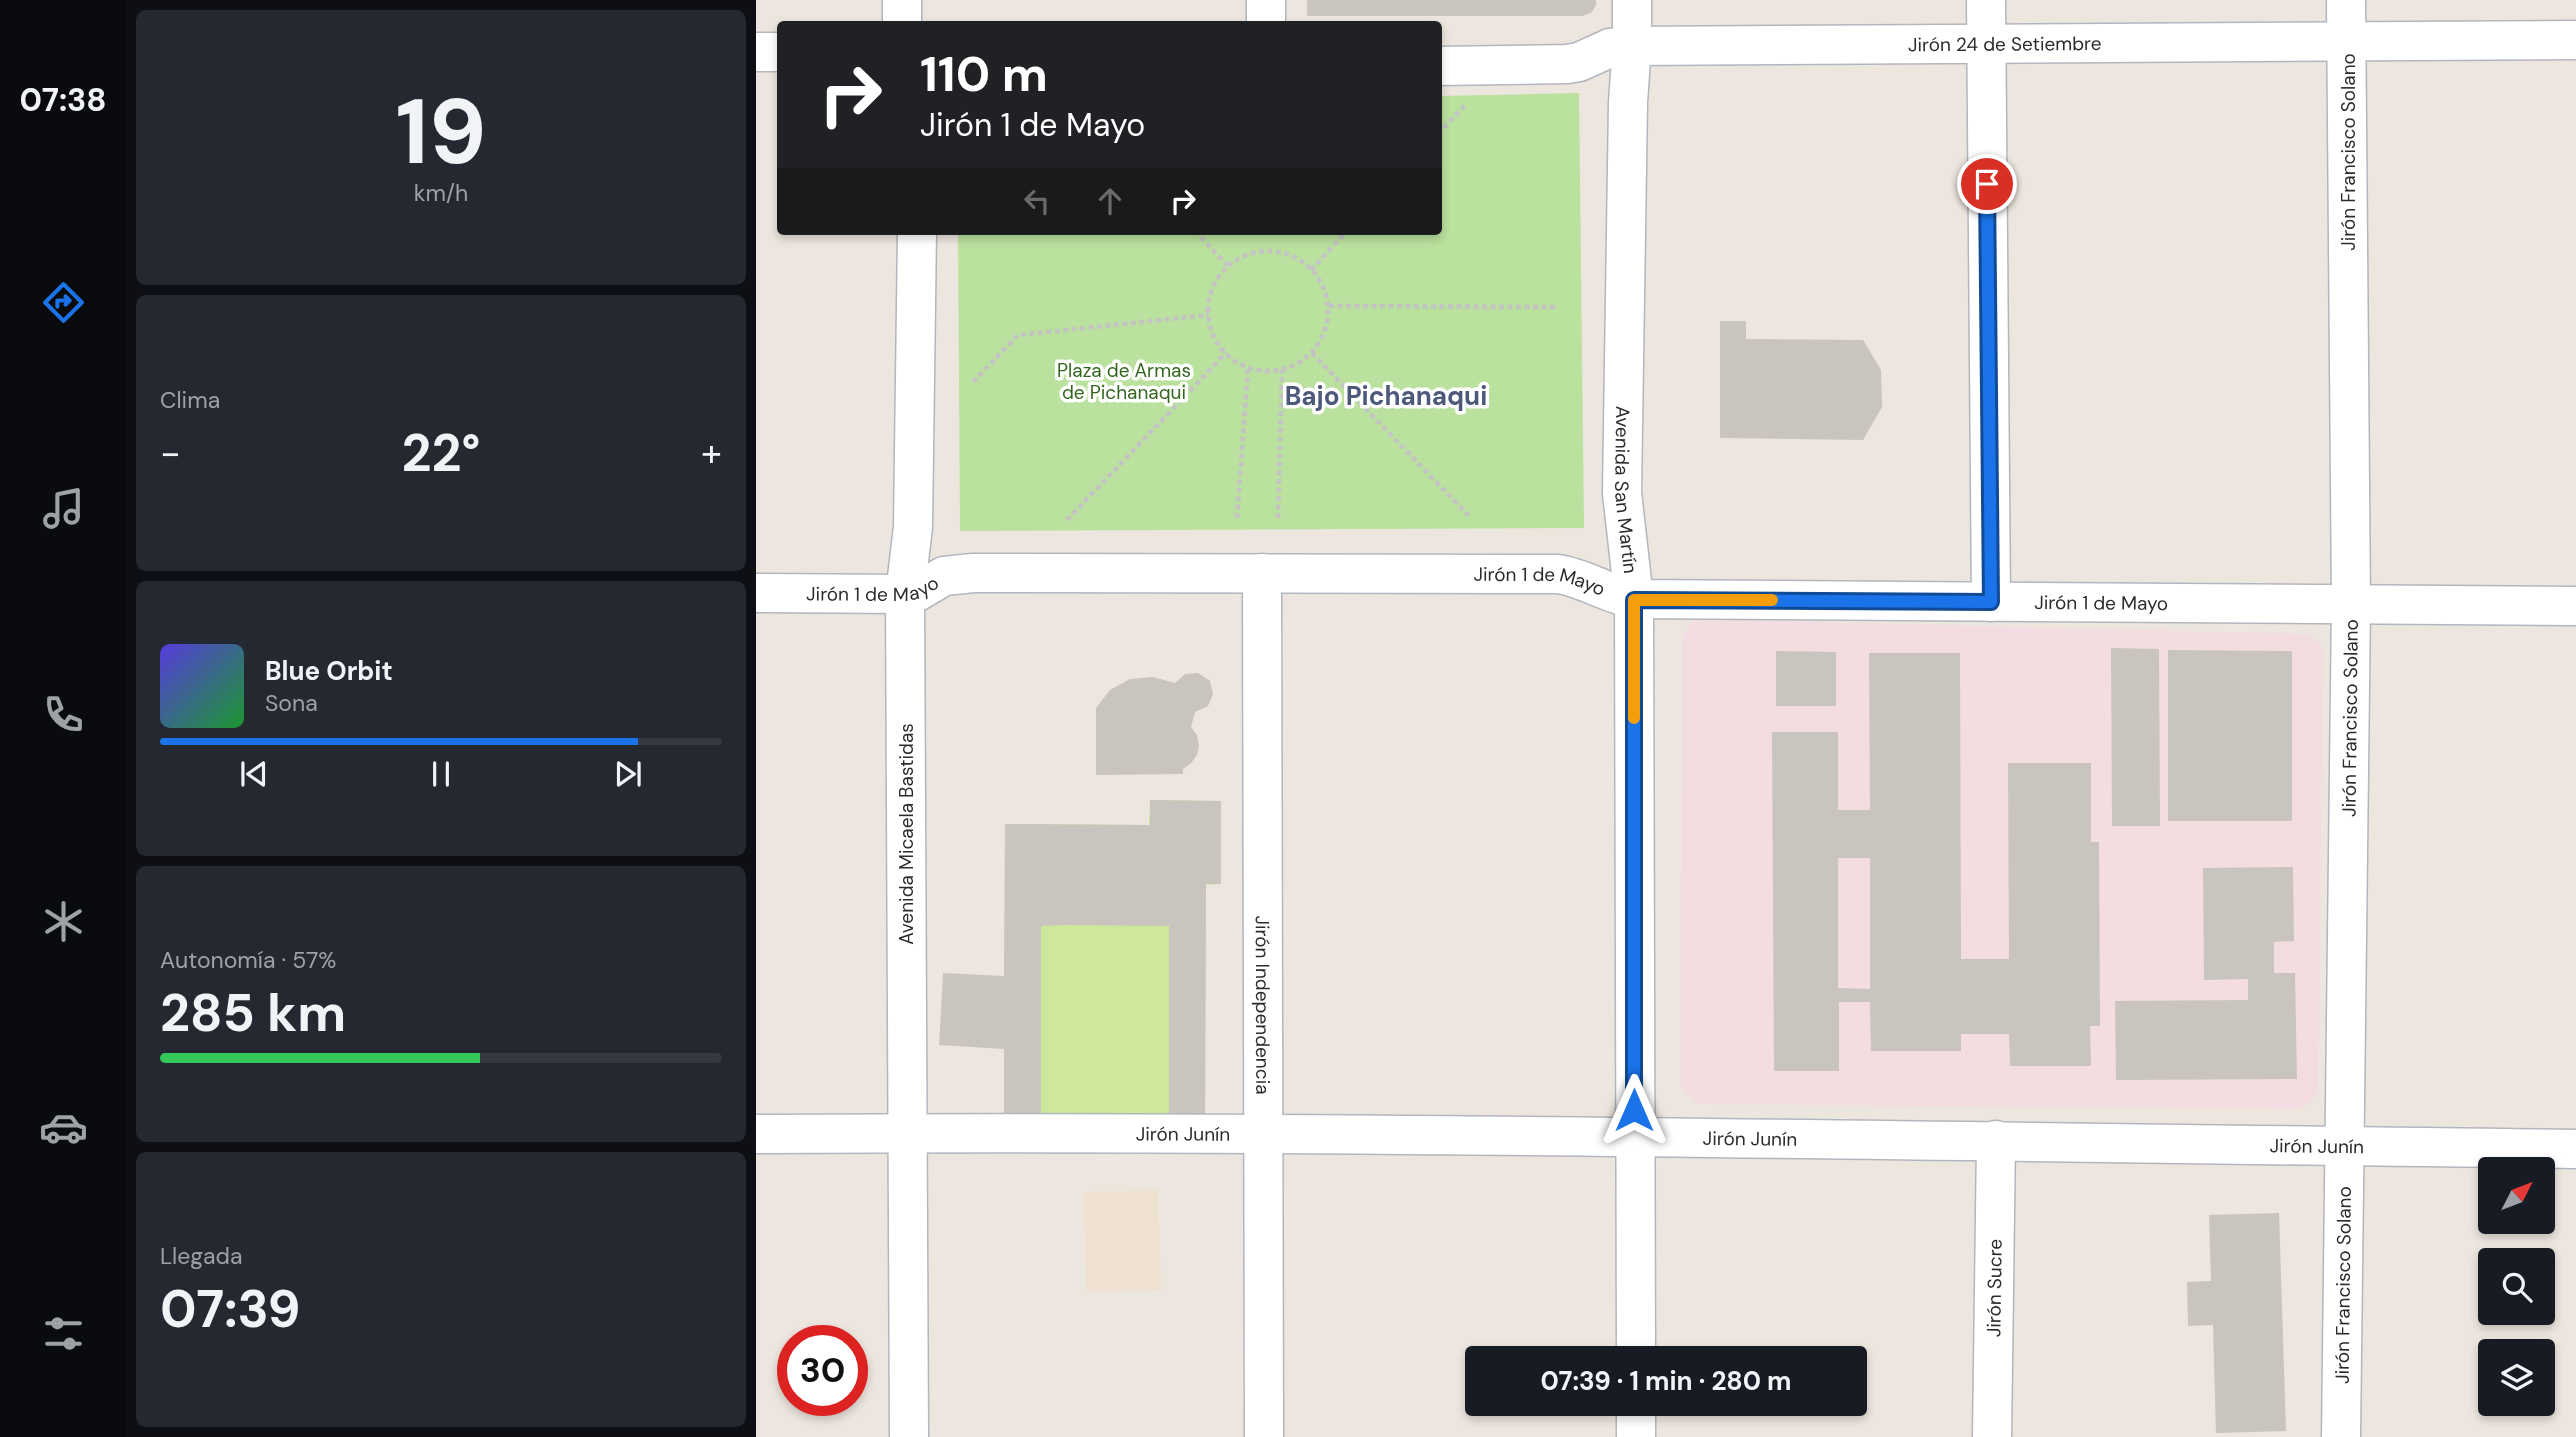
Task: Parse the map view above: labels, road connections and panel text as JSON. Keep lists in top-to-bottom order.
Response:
{
  "streets": {
    "street": [
      "Jirón 24 de Setiembre",
      "Jirón Francisco Solano",
      "Avenida San Martín",
      "Jirón 1 de Mayo",
      "Avenida Micaela Bastidas",
      "Jirón Independencia",
      "Jirón Junín",
      "Jirón Sucre"
    ]
  },
  "crossings": [
    ["Jirón 24 de Setiembre", "Jirón Francisco Solano"],
    ["Jirón 24 de Setiembre", "Avenida San Martín"],
    ["Jirón Francisco Solano", "Jirón 1 de Mayo"],
    ["Jirón Francisco Solano", "Jirón Junín"],
    ["Avenida San Martín", "Jirón 1 de Mayo"],
    ["Avenida San Martín", "Jirón Junín"],
    ["Jirón 1 de Mayo", "Avenida Micaela Bastidas"],
    ["Jirón 1 de Mayo", "Jirón Independencia"],
    ["Avenida Micaela Bastidas", "Jirón Junín"],
    ["Jirón Independencia", "Jirón Junín"],
    ["Jirón Junín", "Jirón Sucre"]
  ],
  "districts": ["Bajo Pichanaqui"],
  "parks": ["Plaza de Armas de Pichanaqui"],
  "north": "top right",
  "page": {
    "tabs": "07:38",
    "tile": [
      ["19", "km/h"],
      "Clima",
      ["Autonomía · 57%", "285 km"],
      ["Llegada", "07:39"]
    ],
    "turn": ["110 m", "Jirón 1 de Mayo"],
    "heat": ["−", "22°", "+"],
    "song": ["Blue Orbit", "Sona"],
    "limit": "30",
    "trip": "07:39 · 1 min · 280 m"
  }
}
